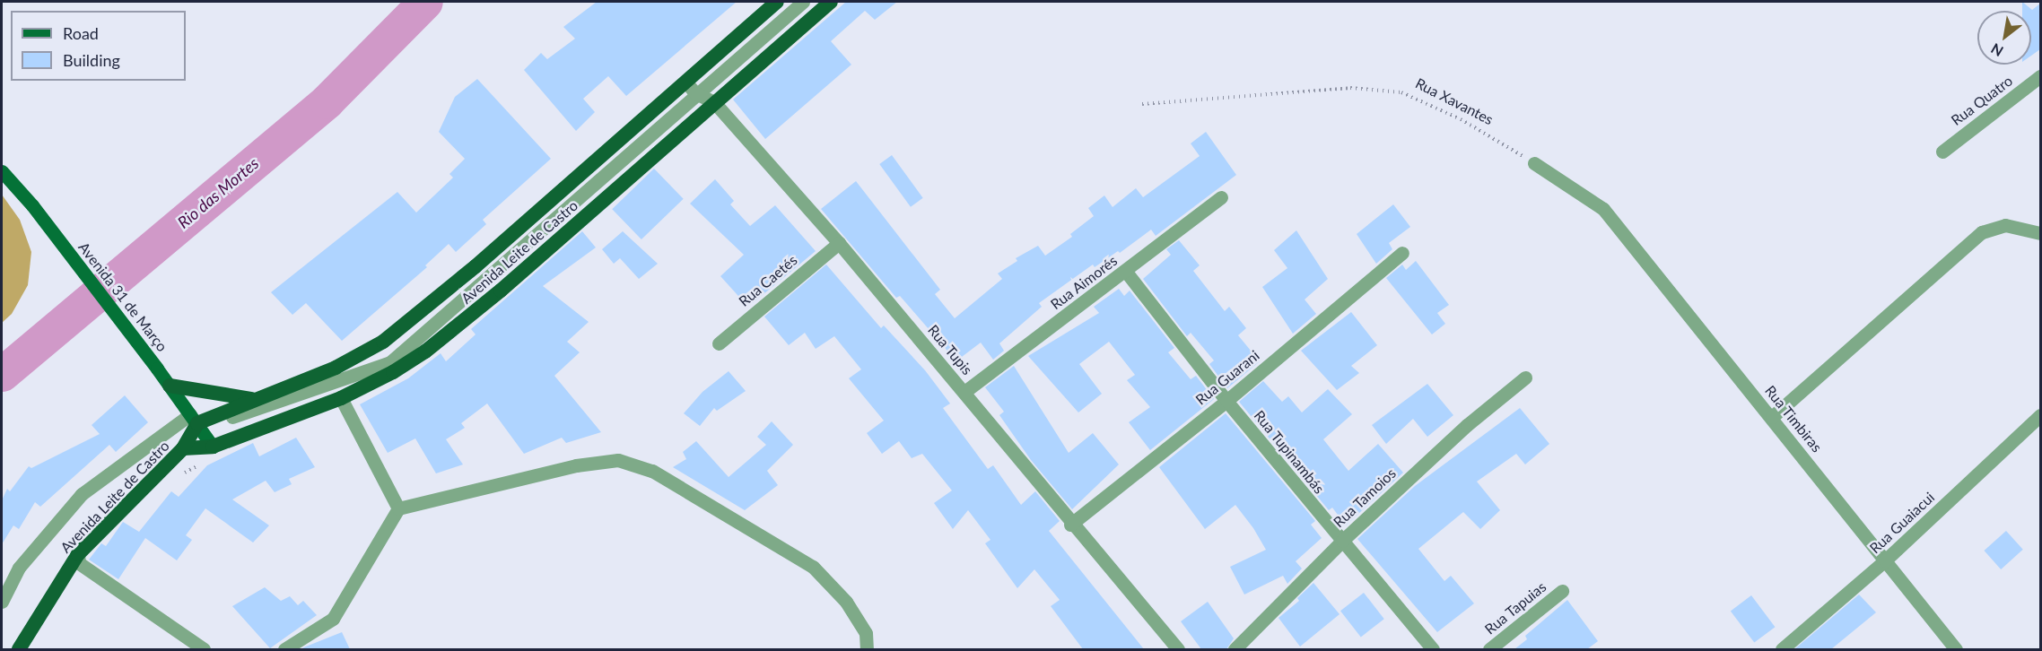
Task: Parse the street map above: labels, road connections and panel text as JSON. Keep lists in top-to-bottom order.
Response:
{
  "streets": {
    "highway": ["Avenida Leite de Castro"],
    "main road": ["Avenida 31 de Março"],
    "street": [
      "Rua Quatro",
      "Rua Caetés",
      "Rua Aimorés",
      "Rua Tupis",
      "Rua Guarani",
      "Rua Timbiras",
      "Rua Tupinambás",
      "Rua Tamoios",
      "Rua Guaiacui",
      "Rua Tapuias"
    ],
    "path": ["Rua Xavantes"]
  },
  "crossings": [
    ["Rua Xavantes", "Rua Timbiras"],
    ["Avenida Leite de Castro", "Avenida 31 de Março"],
    ["Avenida Leite de Castro", "Rua Tupis"],
    ["Rua Caetés", "Rua Tupis"],
    ["Rua Aimorés", "Rua Tupis"],
    ["Rua Aimorés", "Rua Tupinambás"],
    ["Rua Tupis", "Rua Guarani"],
    ["Rua Guarani", "Rua Tupinambás"],
    ["Rua Timbiras", "Rua Guaiacui"],
    ["Rua Tupinambás", "Rua Tamoios"]
  ],
  "water": ["Rio das Mortes"],
  "legend": ["Road", "Building"],
  "north": "bottom left"
}
